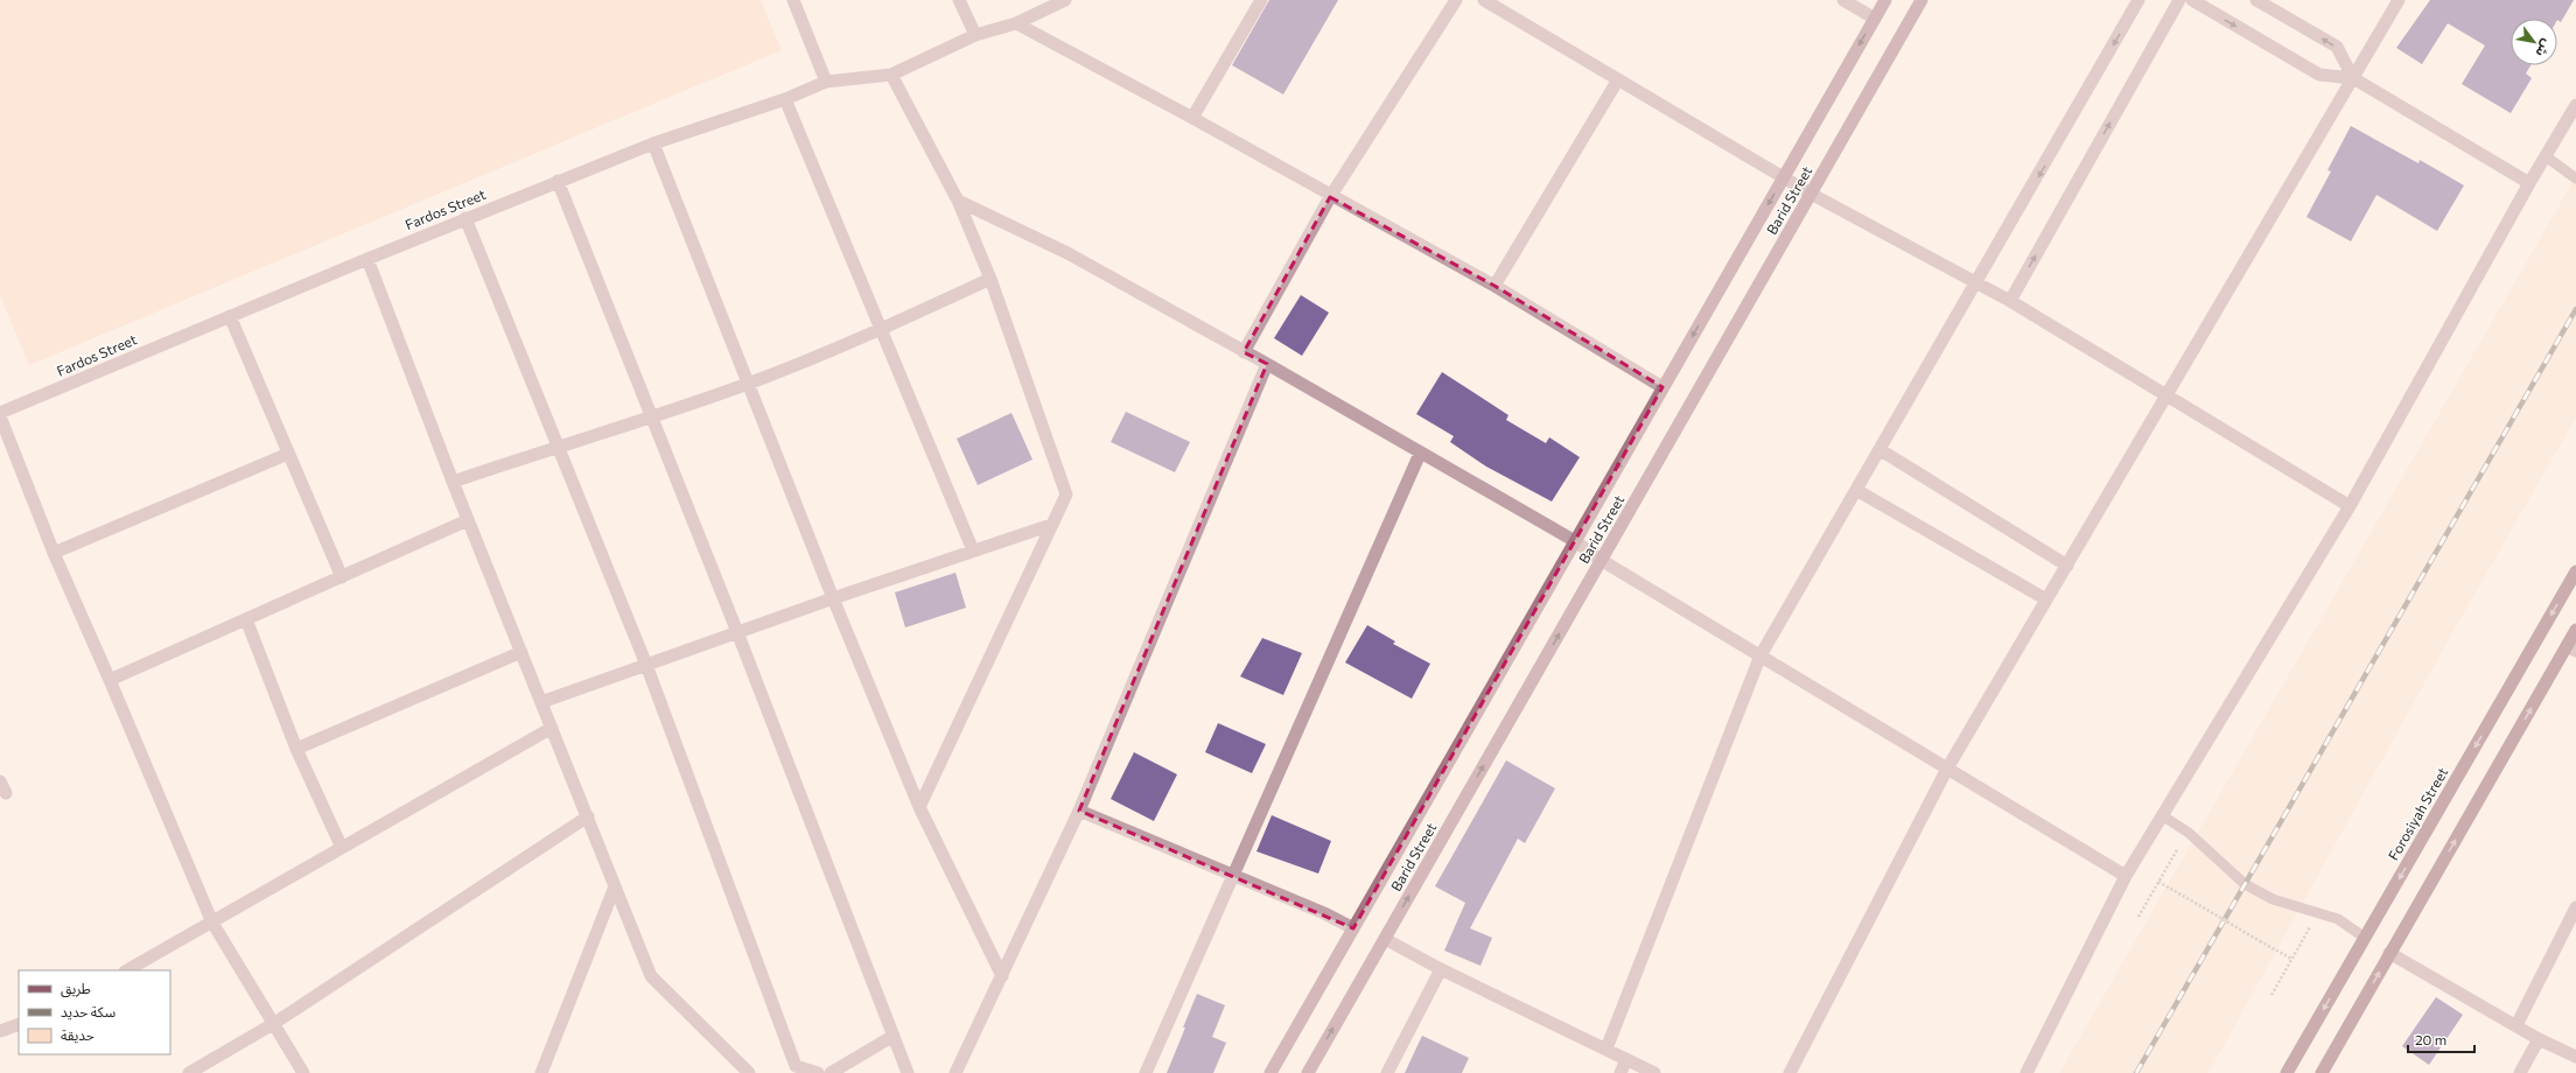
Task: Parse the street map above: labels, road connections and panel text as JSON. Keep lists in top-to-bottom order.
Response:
{
  "streets": {
    "main road": ["Barid Street", "Forosiyah Street"],
    "street": ["Fardos Street"]
  },
  "legend": ["طريق", "سكة حديد", "حديقة"],
  "scale_bar": "20 m",
  "north": "bottom right"
}
